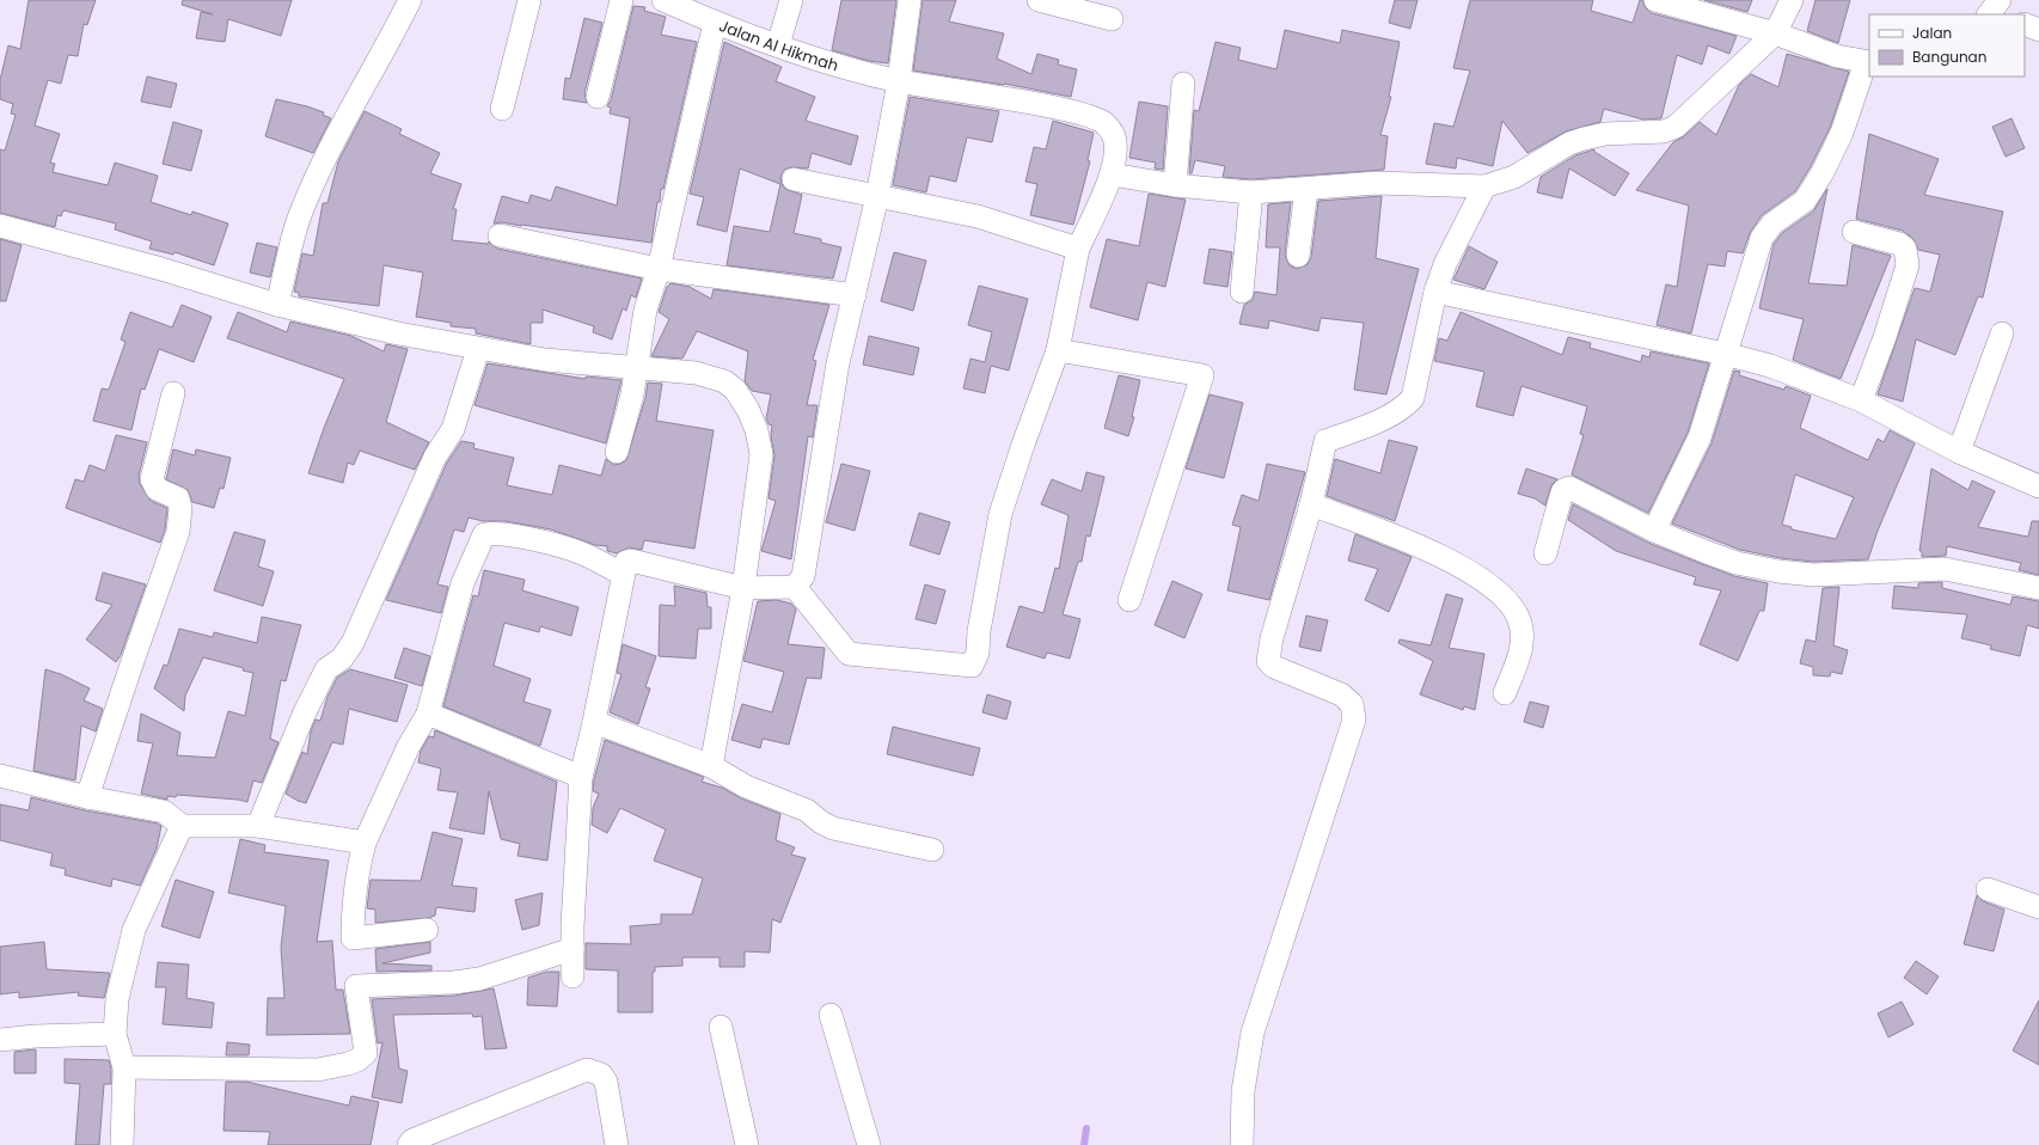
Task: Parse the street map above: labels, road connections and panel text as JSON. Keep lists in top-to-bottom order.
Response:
{
  "streets": {
    "street": ["Jalan Al Hikmah"]
  },
  "legend": ["Jalan", "Bangunan"]
}
